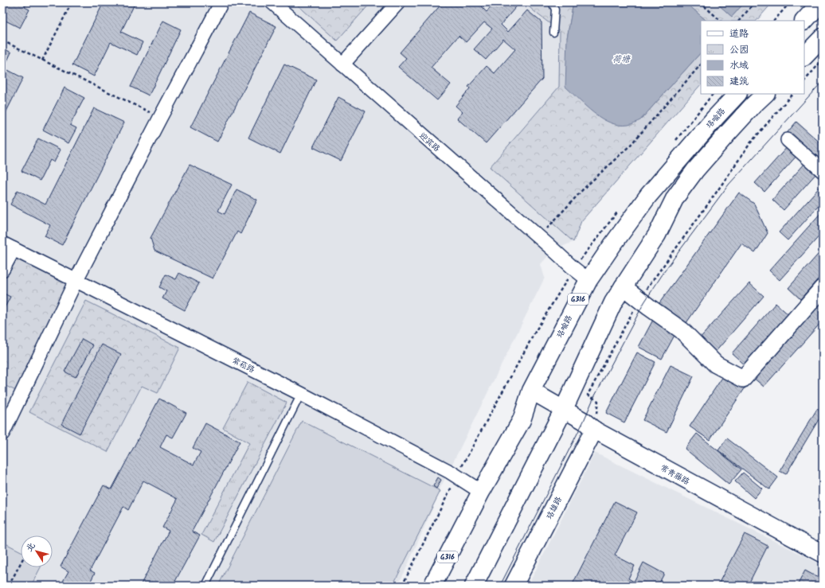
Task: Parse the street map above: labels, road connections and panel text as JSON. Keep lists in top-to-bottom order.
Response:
{
  "streets": {
    "main road": ["珞喻路", "G316", "珞雄路"],
    "street": ["迎宾路", "紫菘路", "常青藤路"]
  },
  "crossings": [
    ["珞喻路", "迎宾路"],
    ["珞喻路", "紫菘路"],
    ["珞喻路", "常青藤路"],
    ["常青藤路", "珞雄路"]
  ],
  "water": ["荷塘"],
  "legend": [
    "道路",
    "公园",
    "水域",
    "建筑"
  ],
  "north": "top left"
}
